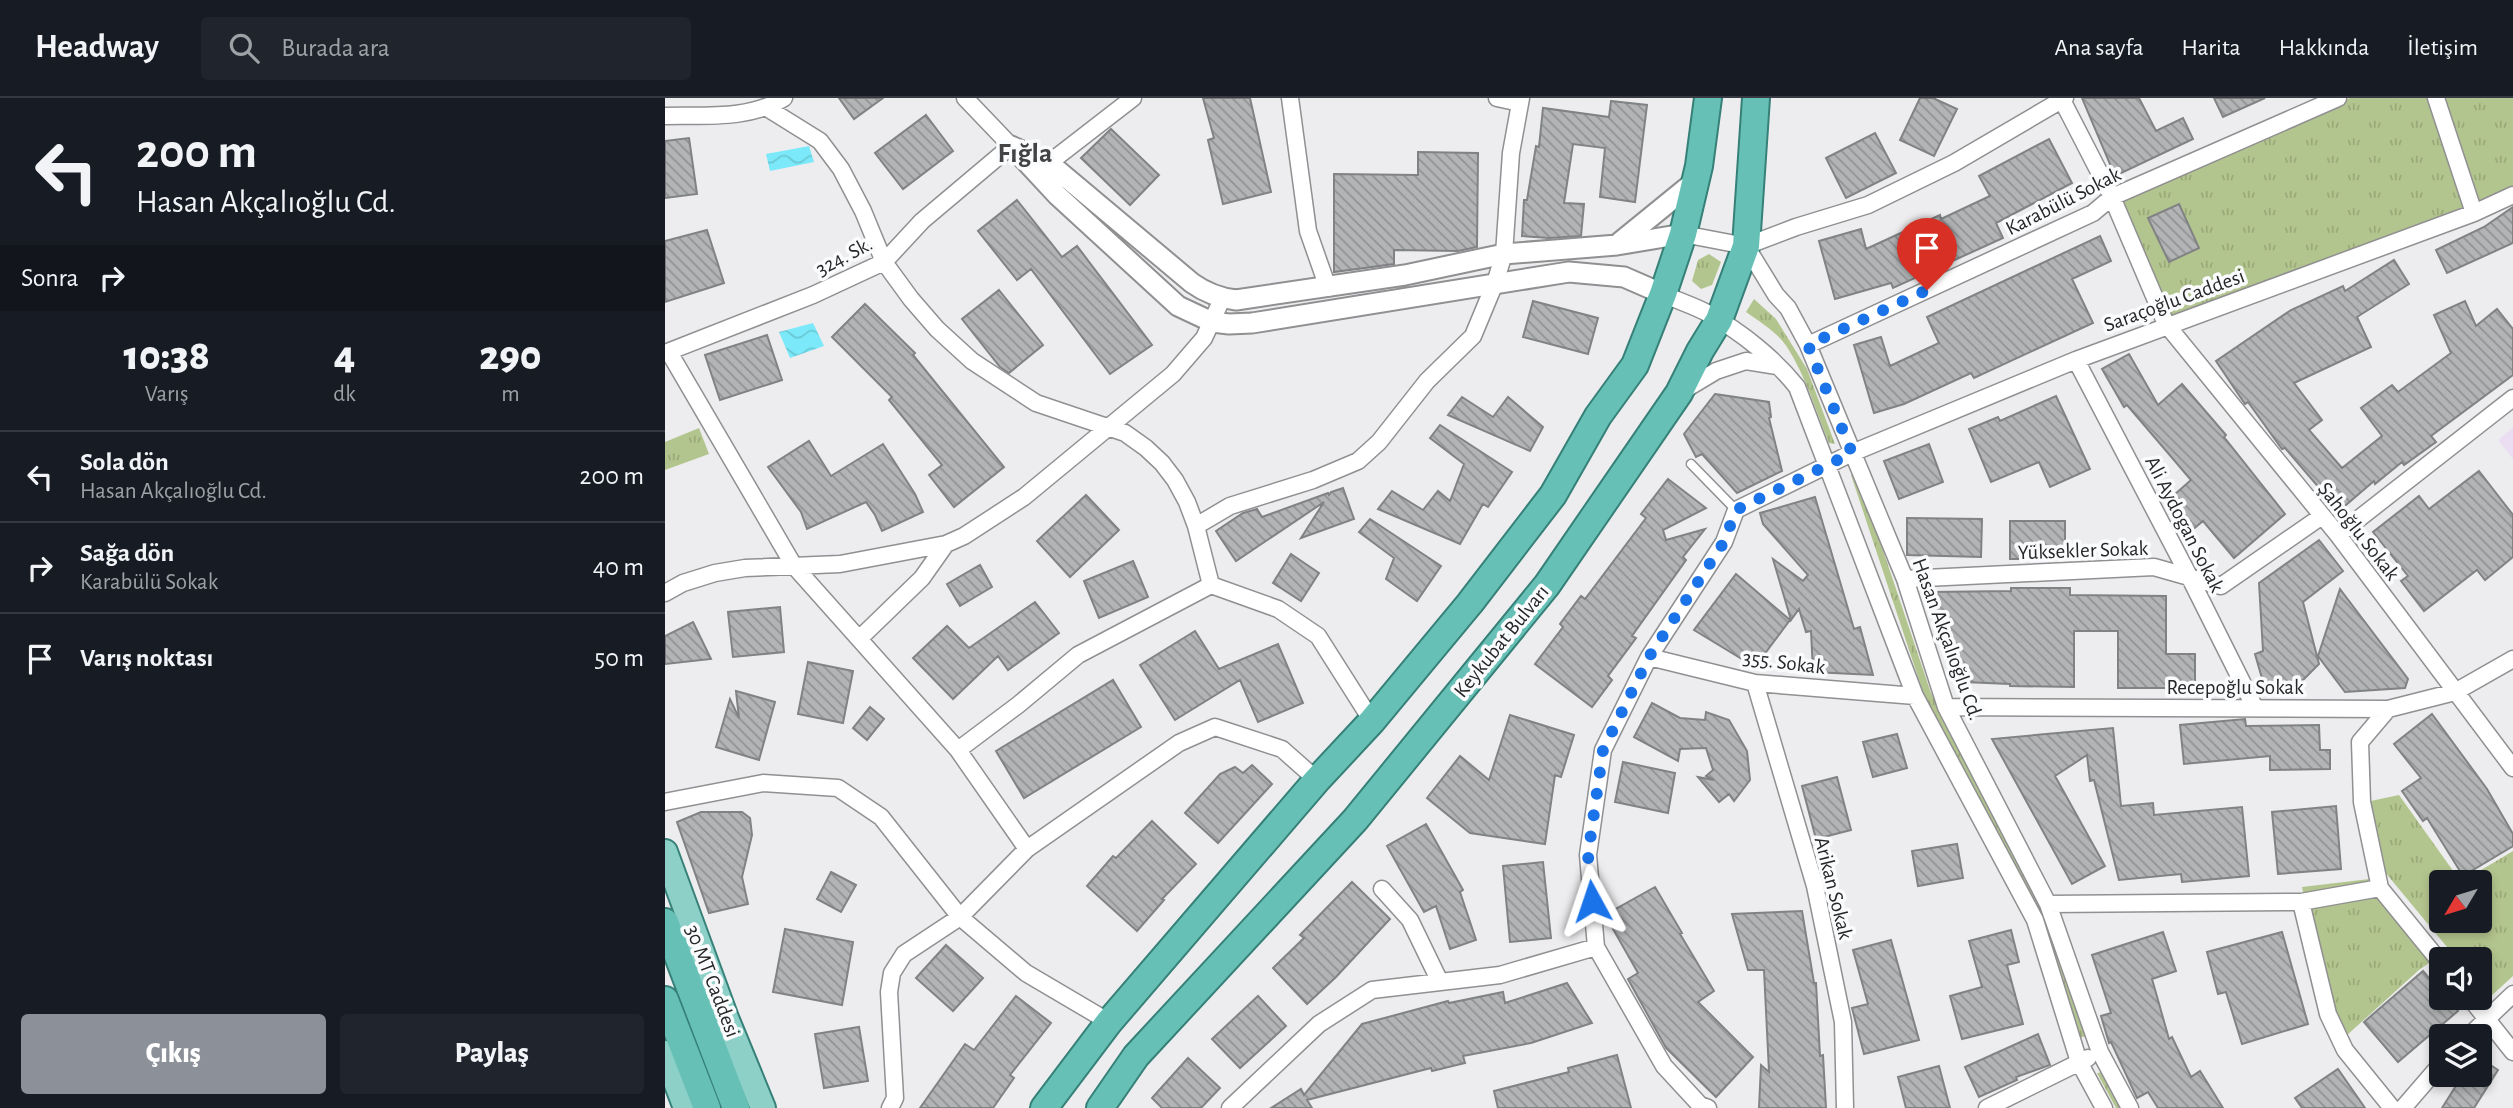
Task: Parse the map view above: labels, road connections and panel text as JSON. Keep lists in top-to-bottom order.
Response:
{
  "streets": {
    "highway": ["Keykubat Bulvarı"],
    "main road": ["30 MT Caddesi"],
    "street": [
      "Karabülü Sokak",
      "324. Sk.",
      "Saraçoğlu Caddesi",
      "Ali Aydogan Sokak",
      "Şahoğlu Sokak",
      "Yüksekler Sokak",
      "Hasan Akçalıoğlu Cd.",
      "355. Sokak",
      "Recepoğlu Sokak",
      "Arikan Sokak"
    ]
  },
  "crossings": [
    ["Karabülü Sokak", "Şahoğlu Sokak"],
    ["Karabülü Sokak", "Hasan Akçalıoğlu Cd."],
    ["Saraçoğlu Caddesi", "Ali Aydogan Sokak"],
    ["Saraçoğlu Caddesi", "Şahoğlu Sokak"],
    ["Saraçoğlu Caddesi", "Hasan Akçalıoğlu Cd."],
    ["Ali Aydogan Sokak", "Yüksekler Sokak"],
    ["Ali Aydogan Sokak", "Recepoğlu Sokak"],
    ["Şahoğlu Sokak", "Yüksekler Sokak"],
    ["Şahoğlu Sokak", "Recepoğlu Sokak"],
    ["Yüksekler Sokak", "Hasan Akçalıoğlu Cd."],
    ["Hasan Akçalıoğlu Cd.", "Keykubat Bulvarı"],
    ["Hasan Akçalıoğlu Cd.", "355. Sokak"],
    ["Hasan Akçalıoğlu Cd.", "Recepoğlu Sokak"],
    ["355. Sokak", "Arikan Sokak"]
  ],
  "districts": ["Fığla"],
  "north": "bottom left",
  "page": {
    "header": "Headway",
    "search": "Burada ara",
    "nav": [
      "Ana sayfa",
      "Harita",
      "Hakkında",
      "İletişim"
    ],
    "turn": ["200 m", "Hasan Akçalıoğlu Cd."],
    "then": "Sonra",
    "eta": [
      "10:38",
      "Varış",
      "4",
      "dk",
      "290",
      "m"
    ],
    "list": [
      {
        "name": "Sola dön",
        "note": "Hasan Akçalıoğlu Cd.",
        "value": "200 m"
      },
      {
        "name": "Sağa dön",
        "note": "Karabülü Sokak",
        "value": "40 m"
      },
      {
        "name": "Varış noktası",
        "value": "50 m"
      }
    ],
    "buttons": ["Çıkış", "Paylaş"]
  }
}
